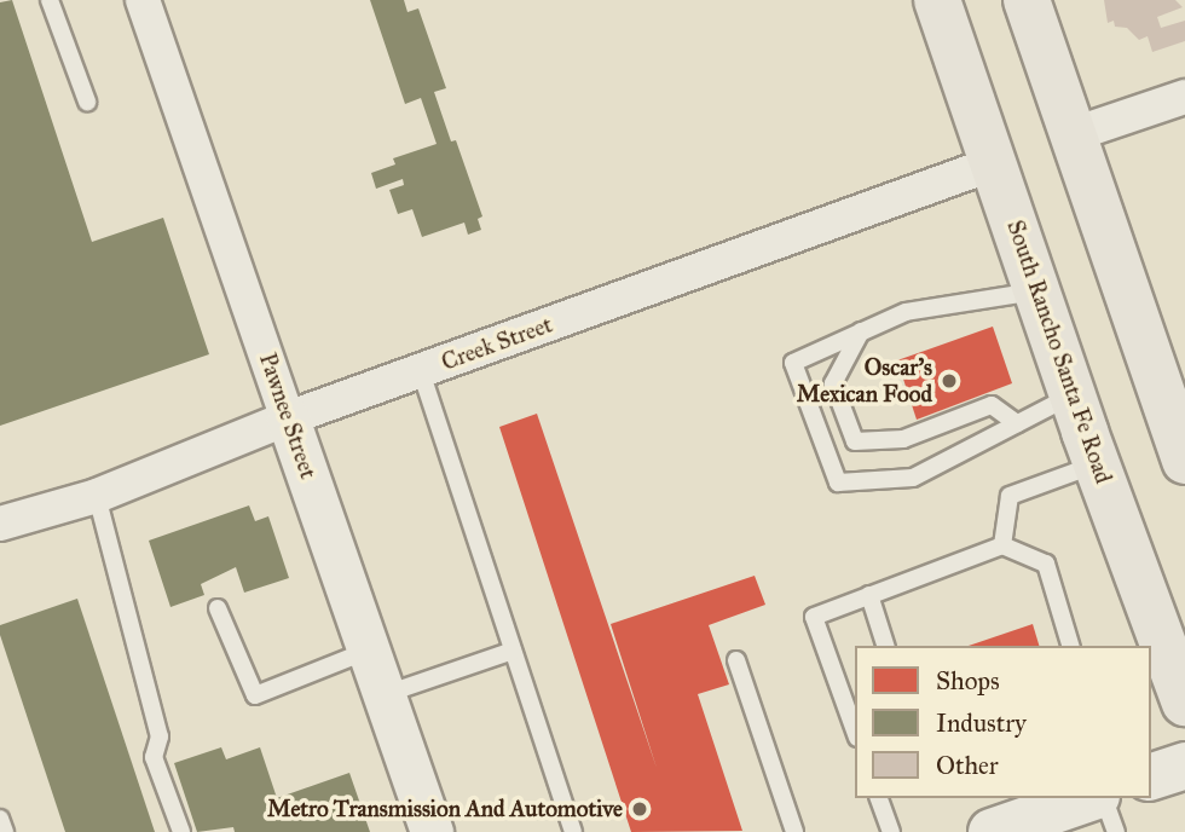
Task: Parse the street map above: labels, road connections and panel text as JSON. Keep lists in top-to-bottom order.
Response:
{
  "streets": {
    "main road": ["South Rancho Santa Fe Road"],
    "street": ["Creek Street", "Pawnee Street"]
  },
  "crossings": [
    ["Creek Street", "South Rancho Santa Fe Road"],
    ["Creek Street", "Pawnee Street"]
  ],
  "places": ["Oscar's Mexican Food", "Metro Transmission And Automotive"],
  "legend": ["Shops", "Industry", "Other"]
}
